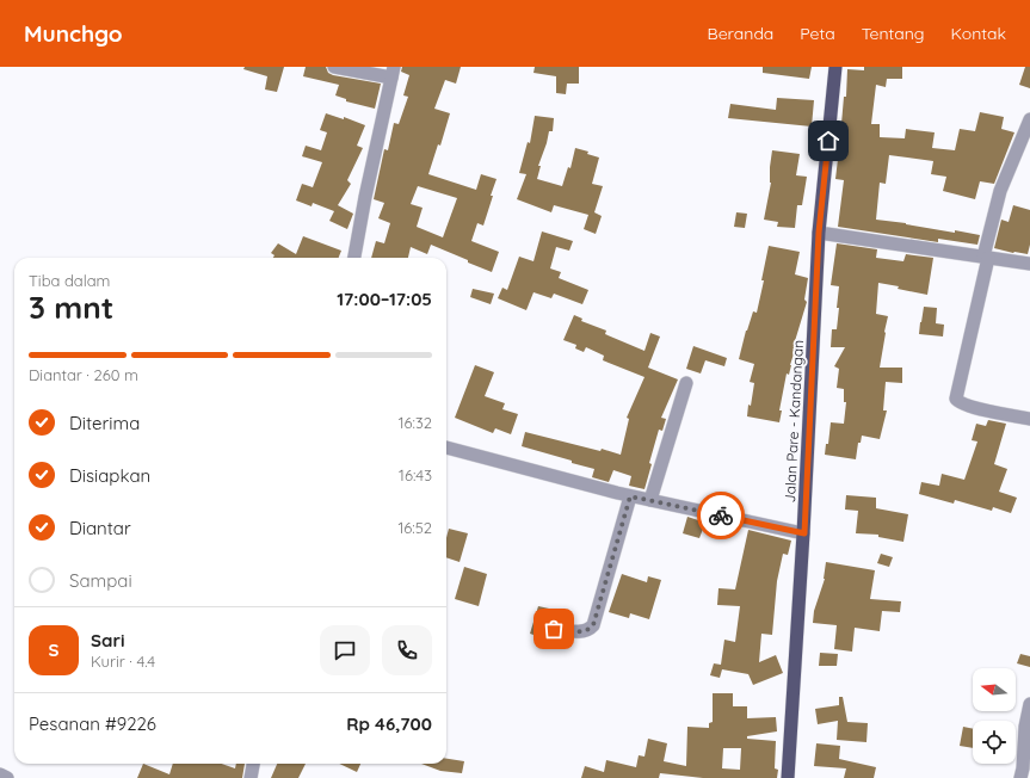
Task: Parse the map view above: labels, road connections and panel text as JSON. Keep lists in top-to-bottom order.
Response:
{
  "streets": {
    "main road": ["Jalan Pare - Kandangan"]
  },
  "north": "left",
  "page": {
    "header": "Munchgo",
    "nav": [
      "Beranda",
      "Peta",
      "Tentang",
      "Kontak"
    ],
    "heading": ["3 mnt", "Tiba dalam", "17:00–17:05"],
    "panel": [
      "Sari",
      "Kurir · 4.4",
      "Pesanan #9226",
      "Rp 46,700"
    ],
    "bar": "Diantar · 260 m",
    "list": [
      ["Diterima", "16:32"],
      ["Disiapkan", "16:43"],
      ["Diantar", "16:52"],
      "Sampai"
    ],
    "round": "S"
  }
}
